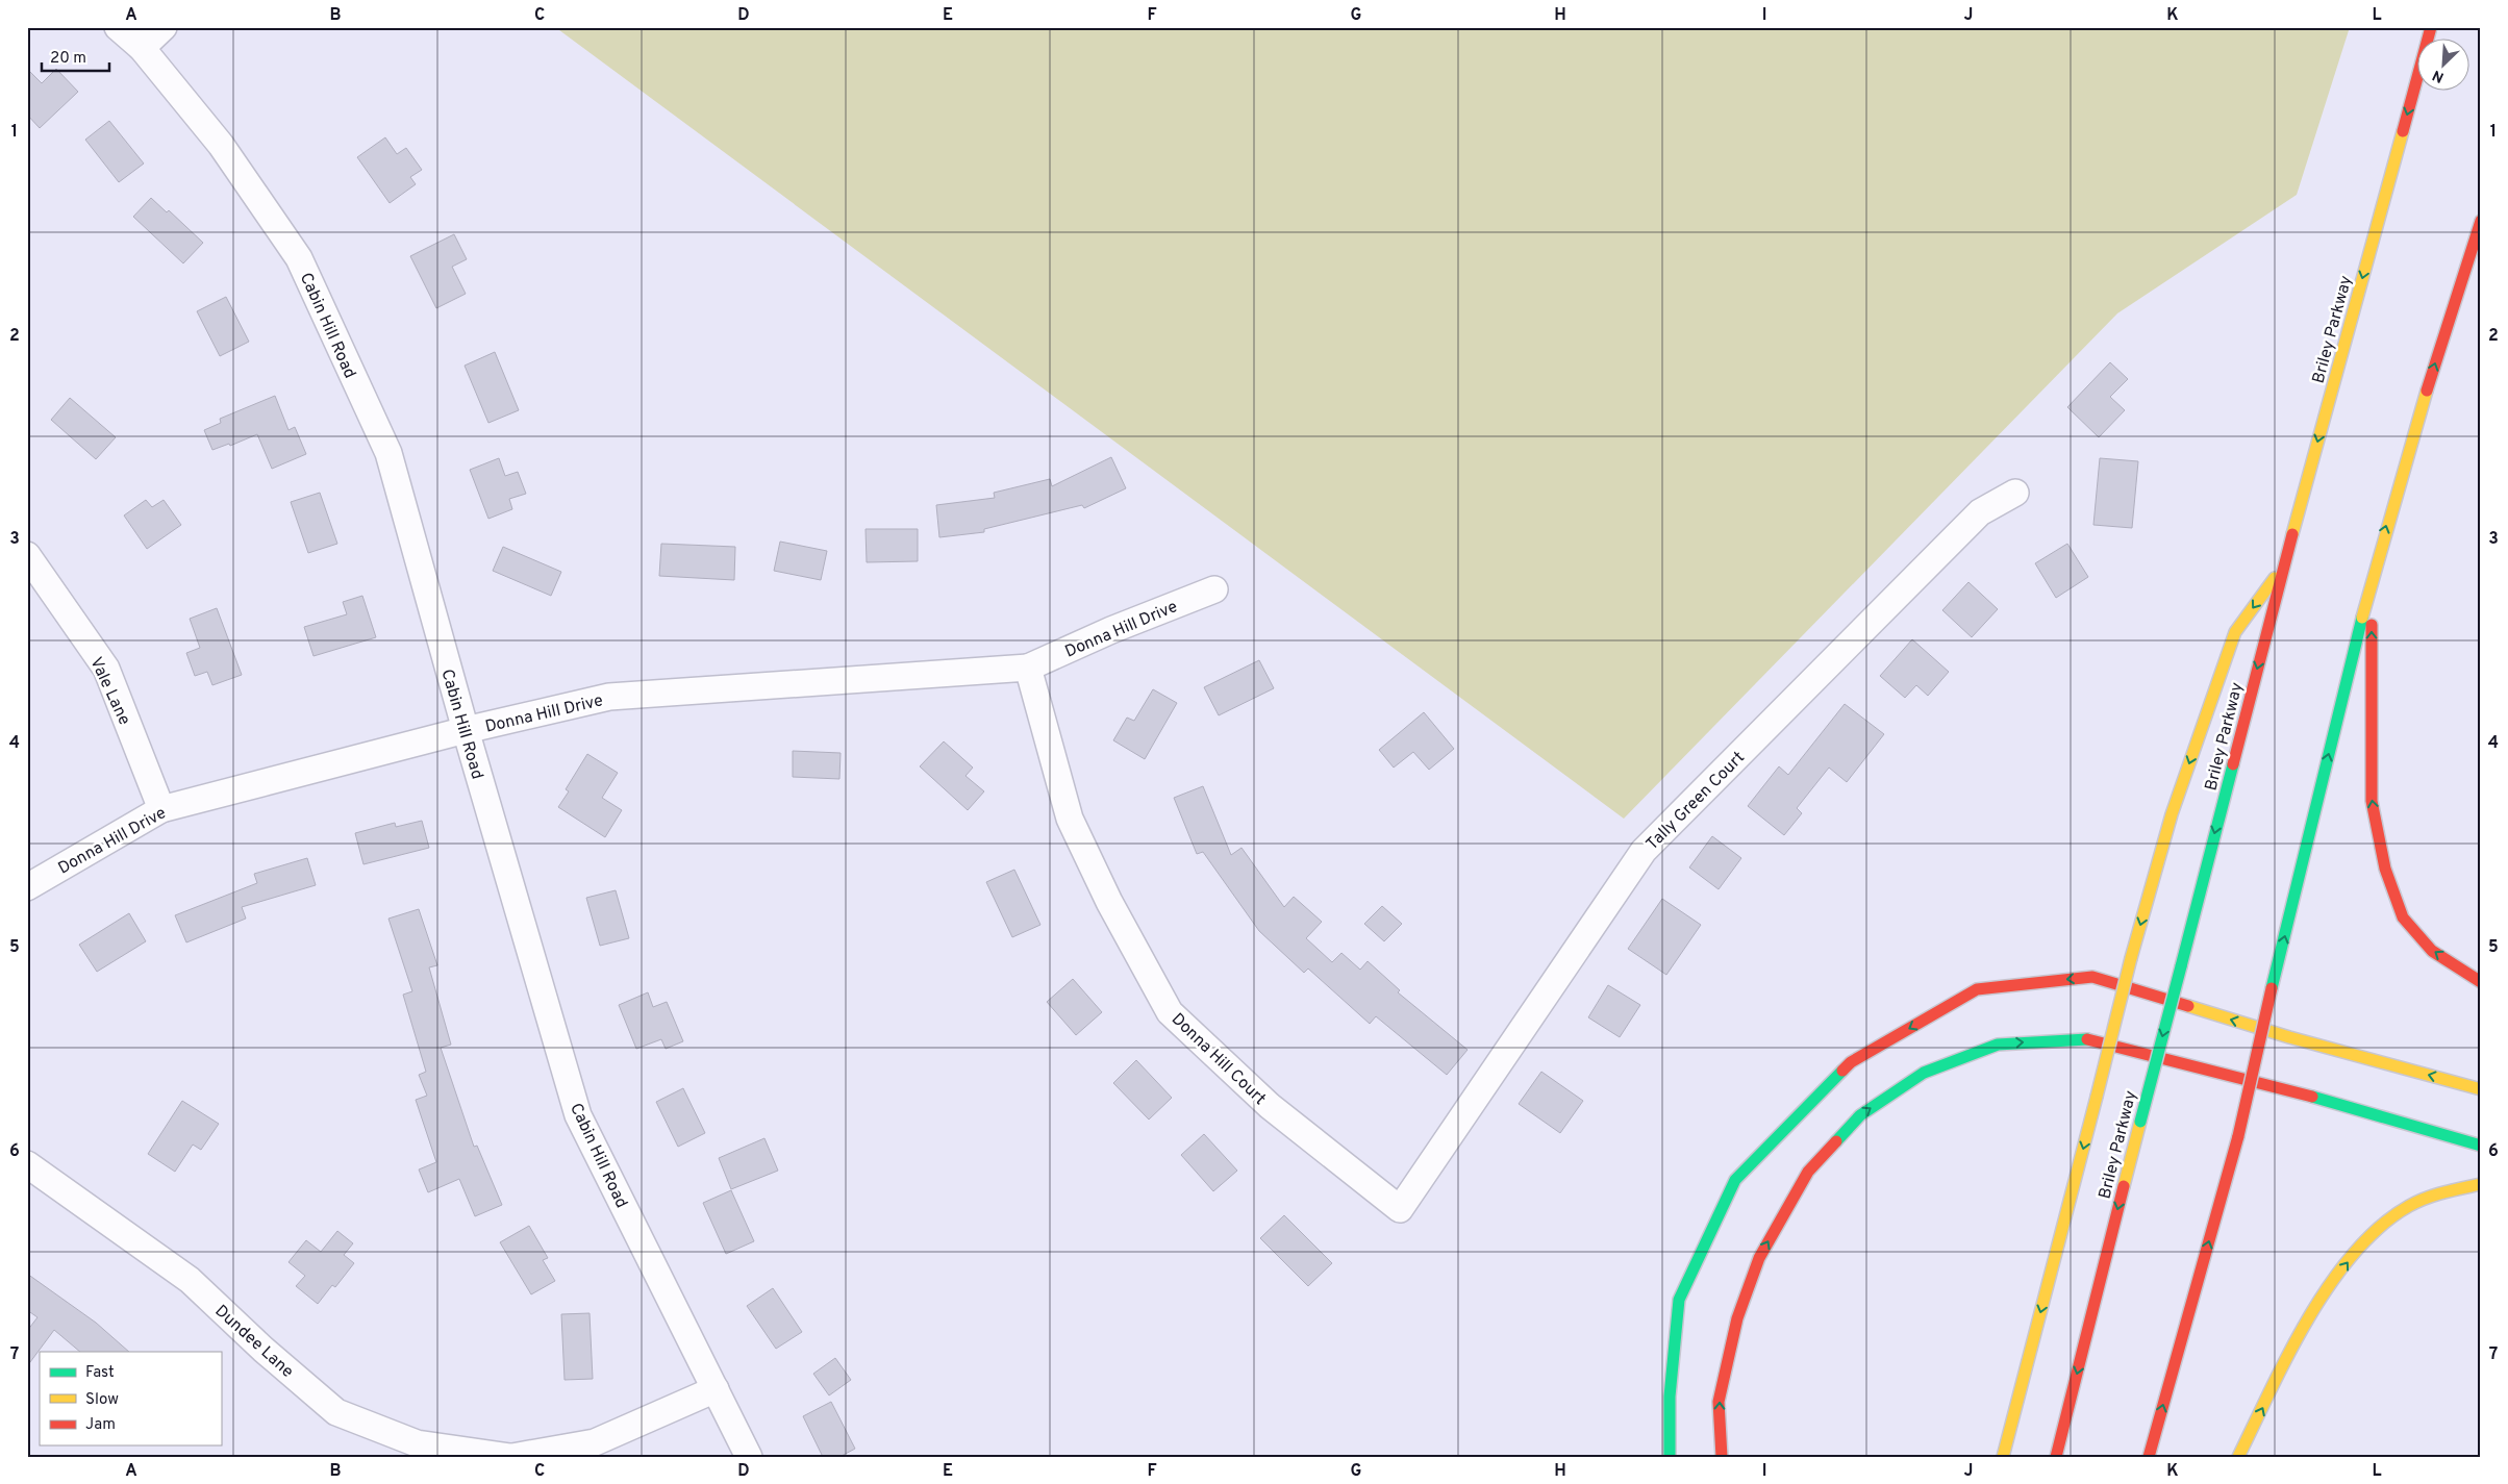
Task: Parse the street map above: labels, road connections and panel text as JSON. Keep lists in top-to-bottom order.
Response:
{
  "streets": {
    "highway": ["Briley Parkway"],
    "street": [
      "Cabin Hill Road",
      "Donna Hill Drive",
      "Vale Lane",
      "Tally Green Court",
      "Donna Hill Court",
      "Dundee Lane"
    ]
  },
  "crossings": [
    ["Cabin Hill Road", "Donna Hill Drive"],
    ["Cabin Hill Road", "Dundee Lane"],
    ["Donna Hill Drive", "Vale Lane"],
    ["Donna Hill Drive", "Donna Hill Court"],
    ["Tally Green Court", "Donna Hill Court"]
  ],
  "legend": ["Fast", "Slow", "Jam"],
  "scale_bar": "20 m",
  "north": "bottom left",
  "grid": {
    "columns": [
      "A",
      "B",
      "C",
      "D",
      "E",
      "F",
      "G",
      "H",
      "I",
      "J",
      "K",
      "L"
    ],
    "rows": [
      "1",
      "2",
      "3",
      "4",
      "5",
      "6",
      "7"
    ]
  }
}
